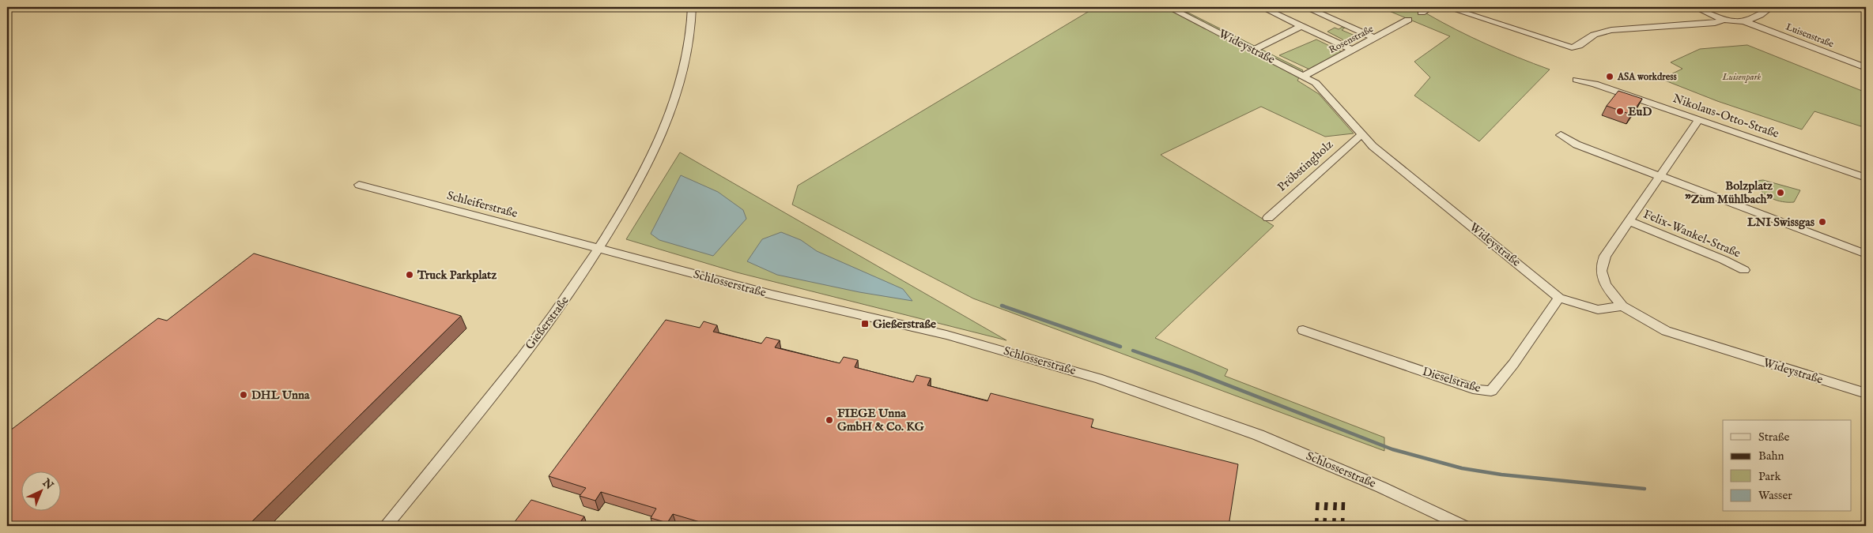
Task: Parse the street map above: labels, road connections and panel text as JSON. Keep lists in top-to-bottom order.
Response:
{
  "streets": {
    "street": [
      "Luisenstraße",
      "Rosenstraße",
      "Wideystraße",
      "Nikolaus-Otto-Straße",
      "Pröbstingholz",
      "Schleiferstraße",
      "Felix-Wankel-Straße",
      "Schlosserstraße",
      "Gießerstraße",
      "Dieselstraße"
    ]
  },
  "crossings": [
    ["Rosenstraße", "Wideystraße"],
    ["Wideystraße", "Pröbstingholz"],
    ["Wideystraße", "Felix-Wankel-Straße"],
    ["Wideystraße", "Dieselstraße"],
    ["Nikolaus-Otto-Straße", "Felix-Wankel-Straße"],
    ["Schleiferstraße", "Schlosserstraße"],
    ["Schleiferstraße", "Gießerstraße"],
    ["Schlosserstraße", "Gießerstraße"]
  ],
  "parks": ["Luisenpark"],
  "places": {
    "other": [
      "ASA workdress",
      "EuD",
      "Bolzplatz \"Zum Mühlbach\"",
      "LNI Swissgas",
      "Truck Parkplatz",
      "DHL Unna",
      "FIEGE Unna GmbH & Co. KG"
    ],
    "transit": ["Gießerstraße"]
  },
  "legend": [
    "Straße",
    "Bahn",
    "Park",
    "Wasser"
  ],
  "north": "top right"
}
